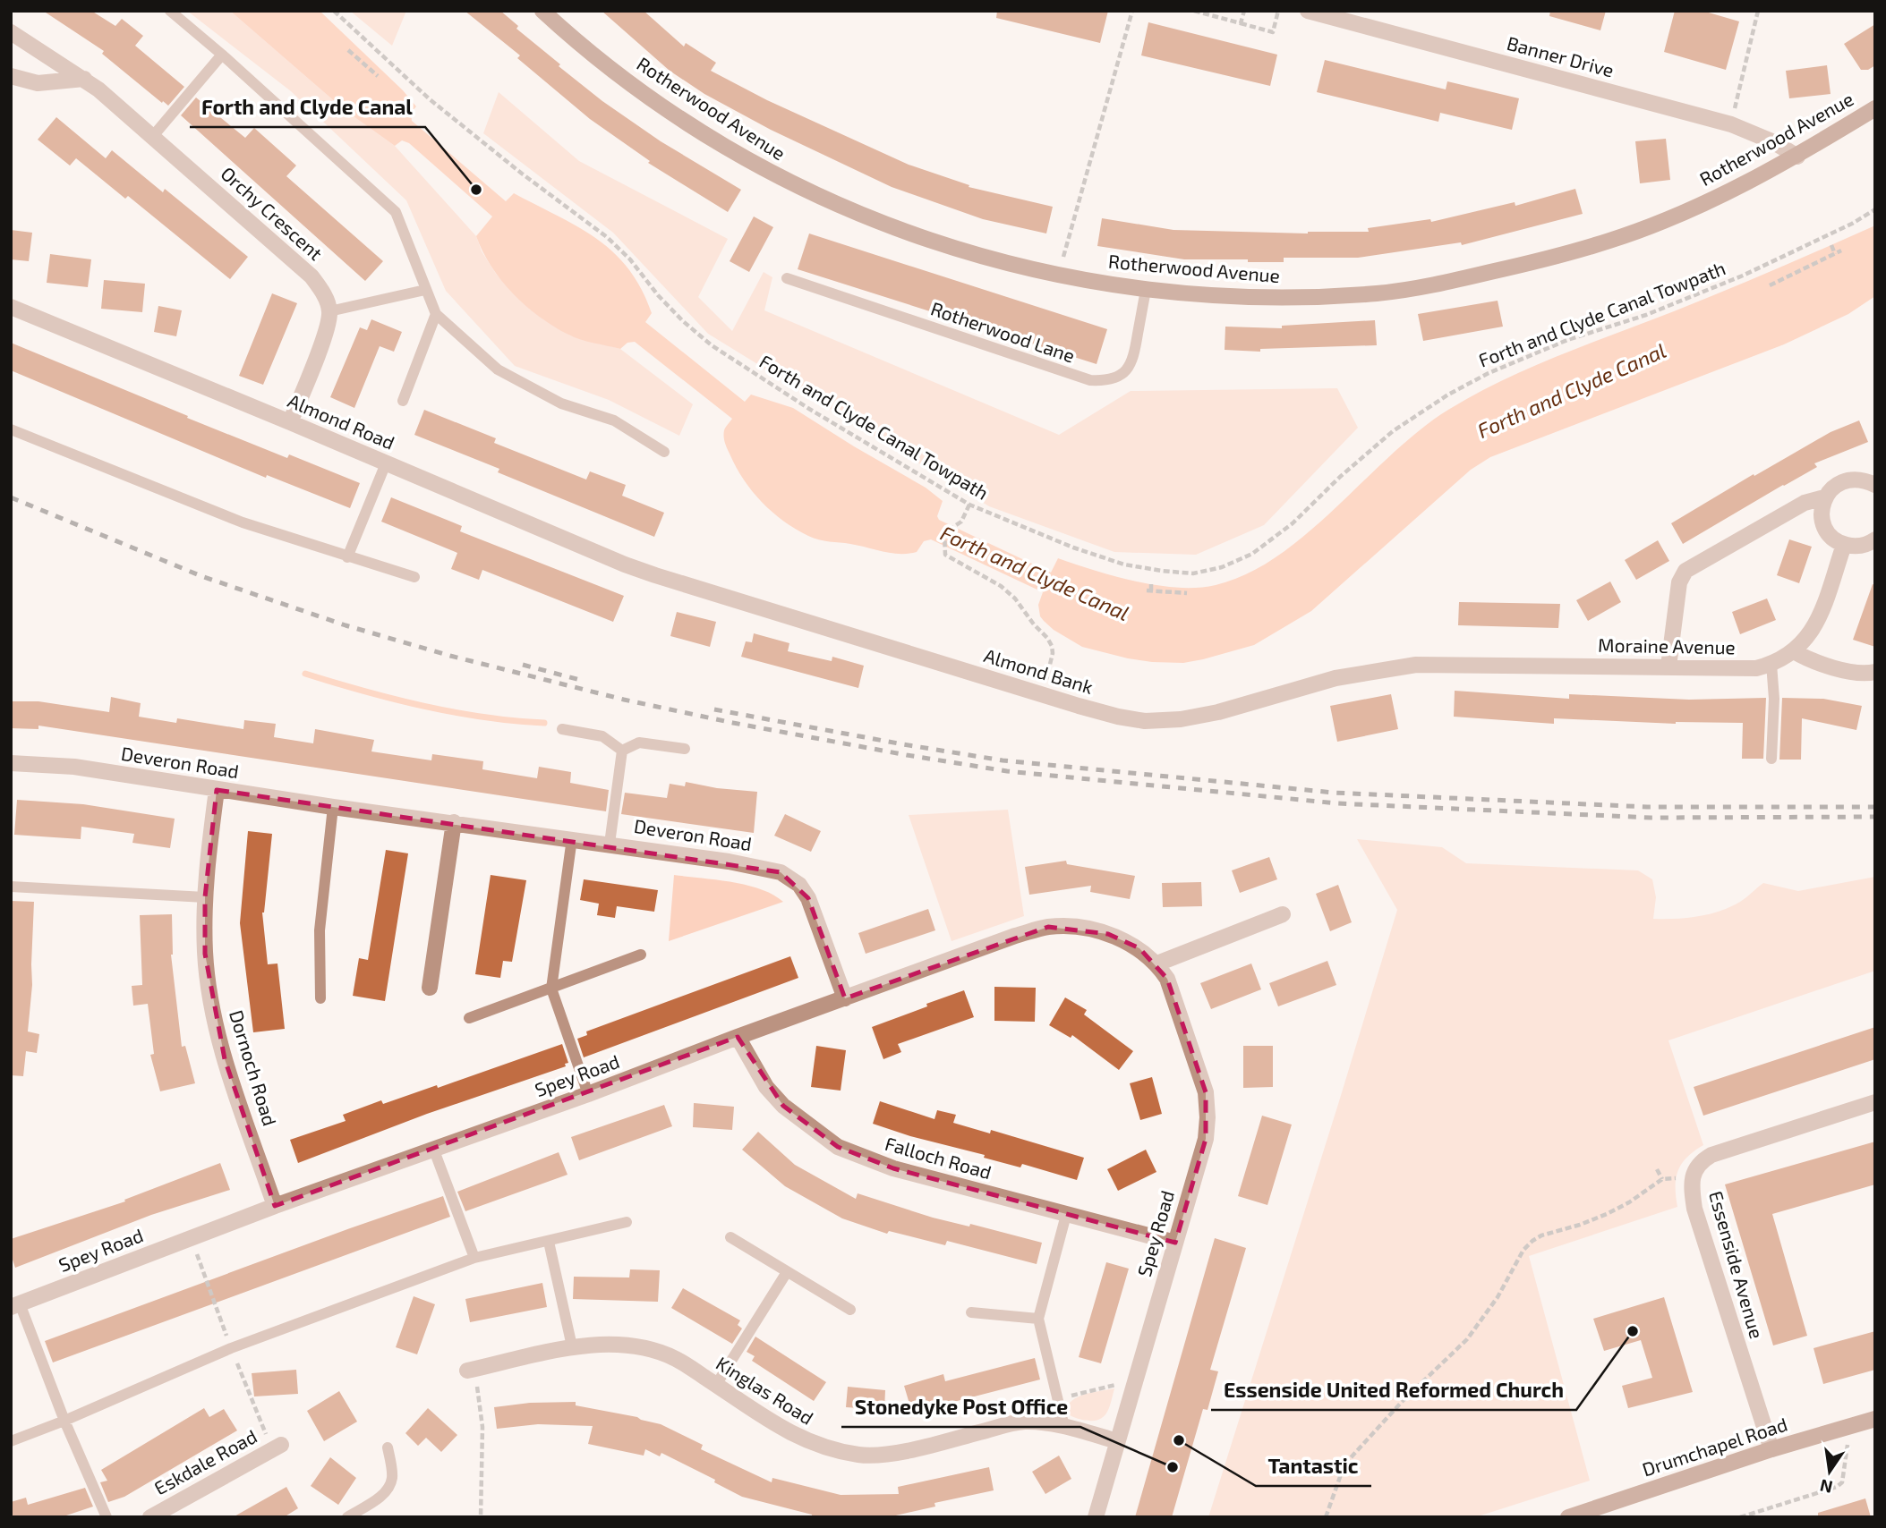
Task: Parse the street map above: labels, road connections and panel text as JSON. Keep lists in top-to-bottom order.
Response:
{
  "streets": {
    "street": [
      "Banner Drive",
      "Rotherwood Avenue",
      "Orchy Crescent",
      "Almond Road",
      "Moraine Avenue",
      "Almond Bank",
      "Deveron Road",
      "Dornoch Road",
      "Spey Road",
      "Falloch Road",
      "Essenside Avenue",
      "Kinglas Road",
      "Drumchapel Road",
      "Eskdale Road"
    ],
    "lane": ["Rotherwood Lane"],
    "path": ["Forth and Clyde Canal Towpath"]
  },
  "crossings": [
    ["Banner Drive", "Rotherwood Avenue"],
    ["Rotherwood Avenue", "Rotherwood Lane"],
    ["Almond Road", "Almond Bank"],
    ["Moraine Avenue", "Almond Bank"],
    ["Deveron Road", "Dornoch Road"],
    ["Deveron Road", "Spey Road"],
    ["Dornoch Road", "Spey Road"],
    ["Spey Road", "Falloch Road"],
    ["Spey Road", "Kinglas Road"],
    ["Essenside Avenue", "Drumchapel Road"]
  ],
  "water": ["Forth and Clyde Canal"],
  "places": [
    "Forth and Clyde Canal",
    "Essenside United Reformed Church",
    "Tantastic",
    "Stonedyke Post Office"
  ],
  "north": "bottom"
}
